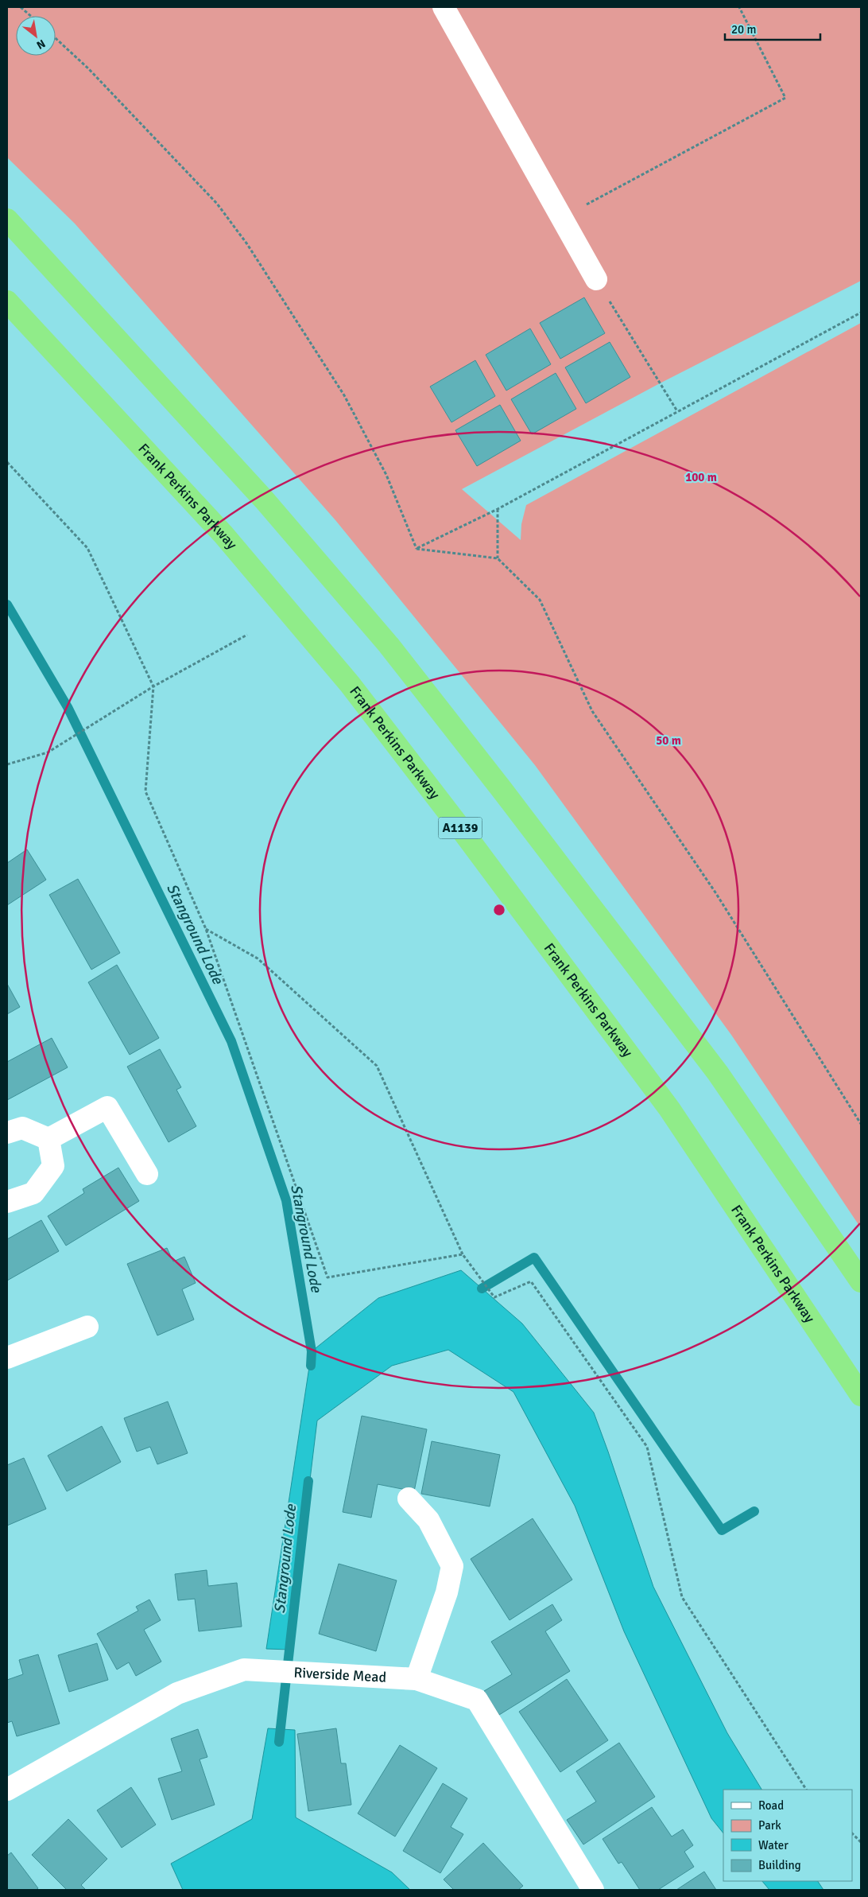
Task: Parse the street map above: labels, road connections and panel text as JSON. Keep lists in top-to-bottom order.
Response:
{
  "streets": {
    "highway": ["Frank Perkins Parkway", "A1139"],
    "street": ["Riverside Mead"]
  },
  "water": ["Stanground Lode"],
  "legend": [
    "Road",
    "Park",
    "Water",
    "Building"
  ],
  "scale_bar": "20 m",
  "north": "bottom right",
  "rings": ["100 m", "50 m"]
}
